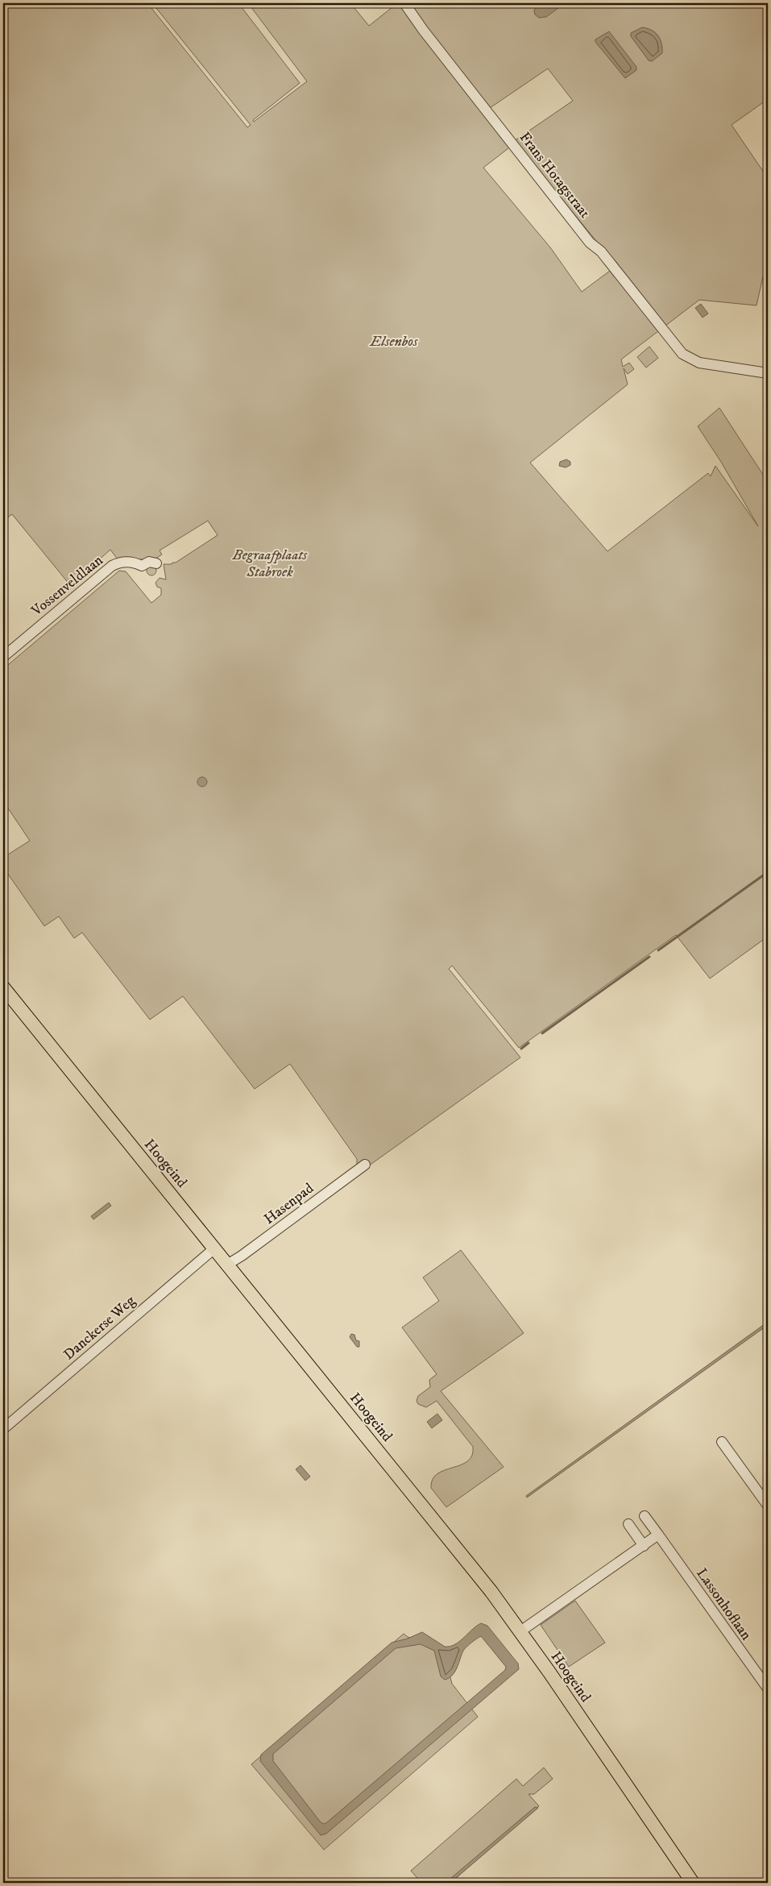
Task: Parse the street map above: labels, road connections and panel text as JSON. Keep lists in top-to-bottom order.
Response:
{
  "streets": {
    "main road": ["Hoogeind"],
    "street": [
      "Frans Hotagstraat",
      "Vossenveldlaan",
      "Hasenpad",
      "Danckerse Weg",
      "Lassonhoflaan"
    ]
  },
  "crossings": [
    ["Hoogeind", "Hasenpad"],
    ["Hoogeind", "Danckerse Weg"]
  ],
  "parks": ["Elsenbos", "Begraafplaats Stabroek"]
}
